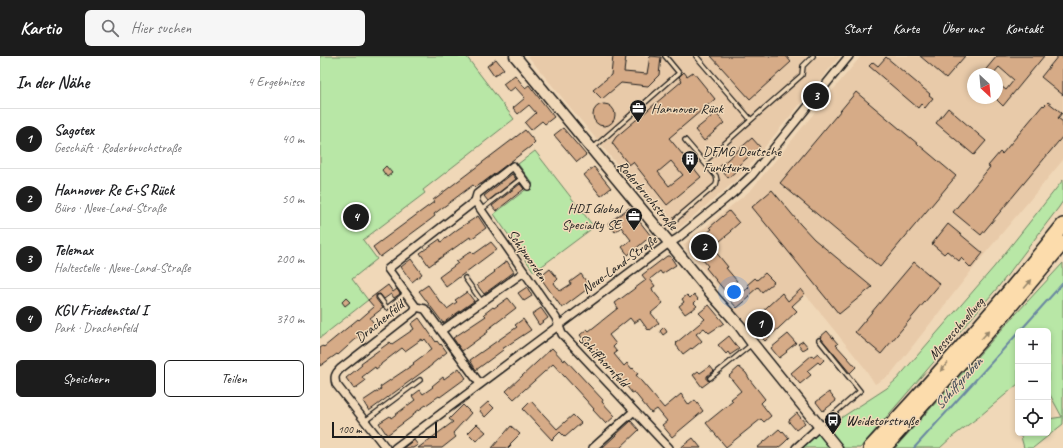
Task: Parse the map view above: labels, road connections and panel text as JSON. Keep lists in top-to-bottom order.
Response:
{
  "streets": {
    "highway": ["Messeschnellweg"],
    "street": [
      "Roderbruchstraße",
      "Schipworden",
      "Neue-Land-Straße",
      "Drachenfeld",
      "Schiffhornfeld"
    ]
  },
  "crossings": [
    ["Roderbruchstraße", "Neue-Land-Straße"],
    ["Schipworden", "Neue-Land-Straße"],
    ["Schipworden", "Drachenfeld"],
    ["Schipworden", "Schiffhornfeld"],
    ["Neue-Land-Straße", "Schiffhornfeld"]
  ],
  "water": ["Schiffgraben"],
  "places": {
    "office": ["Hannover Rück", "HDI Global Specialty SE"],
    "building": ["DFMG Deutsche Funkturm"],
    "bus stop": ["Weidetorstraße"]
  },
  "scale_bar": "100 m",
  "north": "bottom right",
  "page": {
    "header": "Kartio",
    "search": "Hier suchen",
    "nav": [
      "Start",
      "Karte",
      "Über uns",
      "Kontakt"
    ],
    "heading": ["In der Nähe", "4 Ergebnisse"],
    "pins": [
      "3",
      "4",
      "2",
      "1"
    ],
    "list": [
      {
        "mark": "1",
        "name": "Sagotex",
        "note": "Geschäft · Roderbruchstraße",
        "value": "40 m"
      },
      {
        "mark": "2",
        "name": "Hannover Re E+S Rück",
        "note": "Büro · Neue-Land-Straße",
        "value": "50 m"
      },
      {
        "mark": "3",
        "name": "Telemax",
        "note": "Haltestelle · Neue-Land-Straße",
        "value": "200 m"
      },
      {
        "mark": "4",
        "name": "KGV Friedenstal I",
        "note": "Park · Drachenfeld",
        "value": "370 m"
      }
    ],
    "map_buttons": ["+", "−"],
    "buttons": ["Speichern", "Teilen"],
    "scale": "100 m"
  }
}
